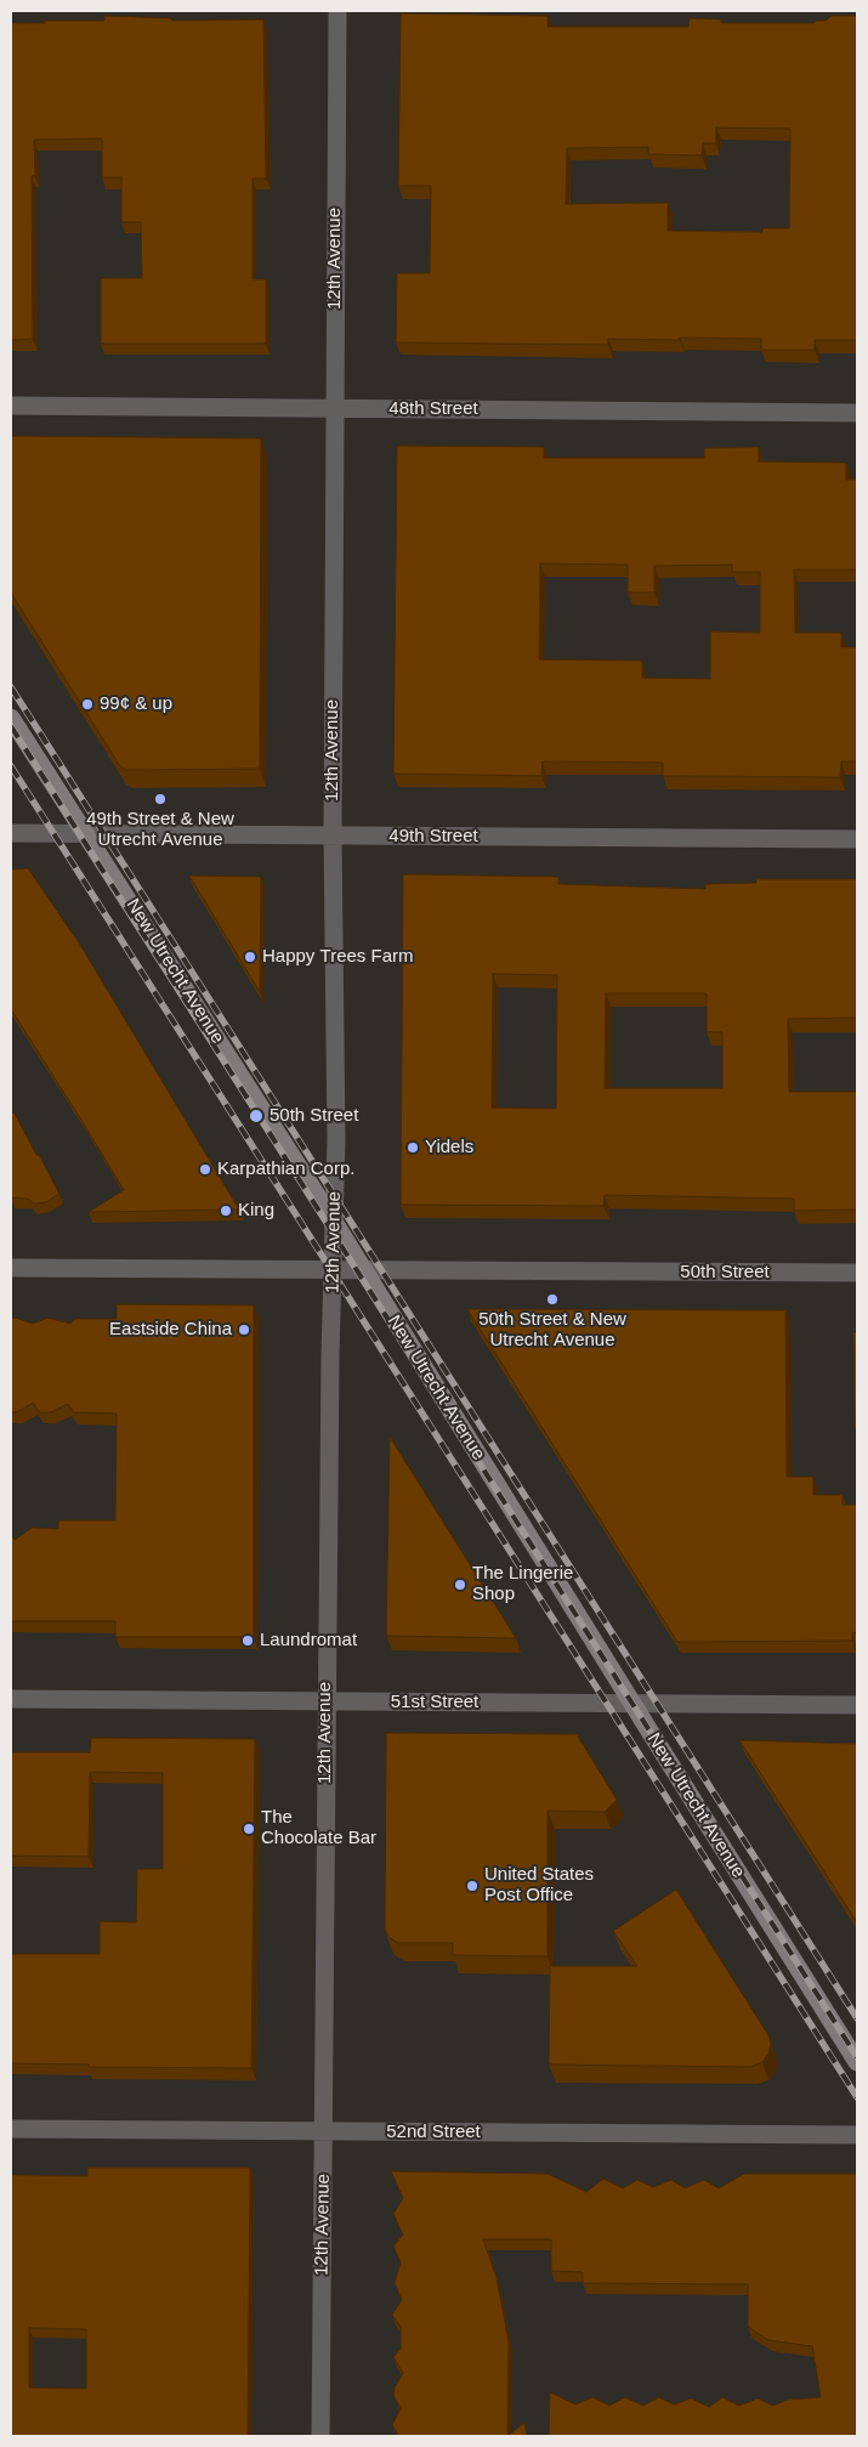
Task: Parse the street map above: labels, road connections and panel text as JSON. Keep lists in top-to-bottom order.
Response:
{
  "streets": {
    "street": [
      "12th Avenue",
      "48th Street",
      "49th Street",
      "New Utrecht Avenue",
      "50th Street",
      "51st Street",
      "52nd Street"
    ]
  },
  "crossings": [
    ["12th Avenue", "48th Street"],
    ["12th Avenue", "49th Street"],
    ["12th Avenue", "New Utrecht Avenue"],
    ["12th Avenue", "50th Street"],
    ["12th Avenue", "51st Street"],
    ["12th Avenue", "52nd Street"],
    ["49th Street", "New Utrecht Avenue"],
    ["New Utrecht Avenue", "50th Street"],
    ["New Utrecht Avenue", "51st Street"]
  ],
  "places": [
    "99¢ & up",
    "49th Street & New Utrecht Avenue",
    "Happy Trees Farm",
    "50th Street",
    "Yidels",
    "Karpathian Corp.",
    "King",
    "50th Street & New Utrecht Avenue",
    "Eastside China",
    "The Lingerie Shop",
    "Laundromat",
    "The Chocolate Bar",
    "United States Post Office"
  ]
}
